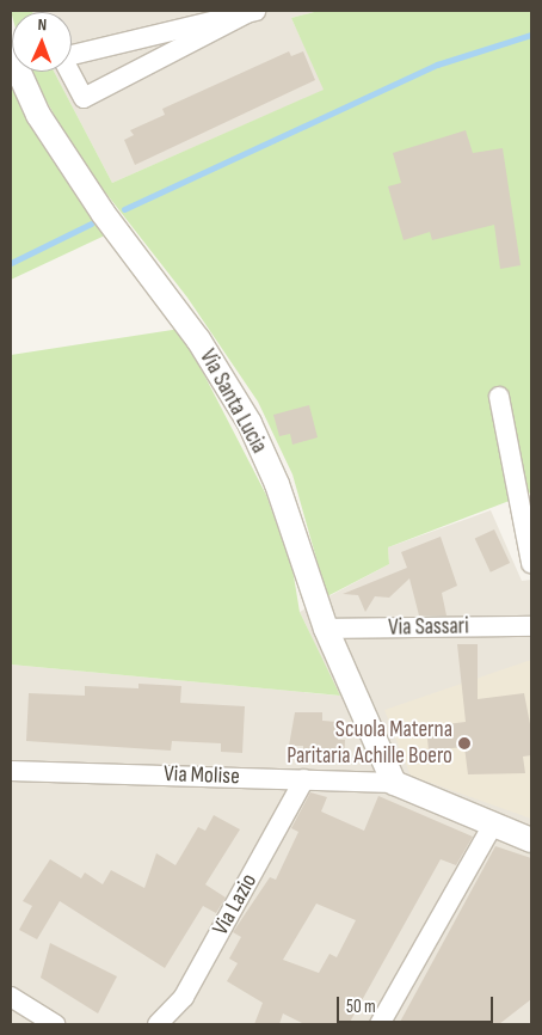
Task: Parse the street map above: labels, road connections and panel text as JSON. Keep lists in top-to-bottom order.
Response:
{
  "streets": {
    "street": [
      "Via Santa Lucia",
      "Via Sassari",
      "Via Molise",
      "Via Lazio"
    ]
  },
  "crossings": [
    ["Via Santa Lucia", "Via Sassari"],
    ["Via Santa Lucia", "Via Molise"],
    ["Via Molise", "Via Lazio"]
  ],
  "places": ["Scuola Materna Paritaria Achille Boero"],
  "scale_bar": "50 m",
  "north": "top"
}
